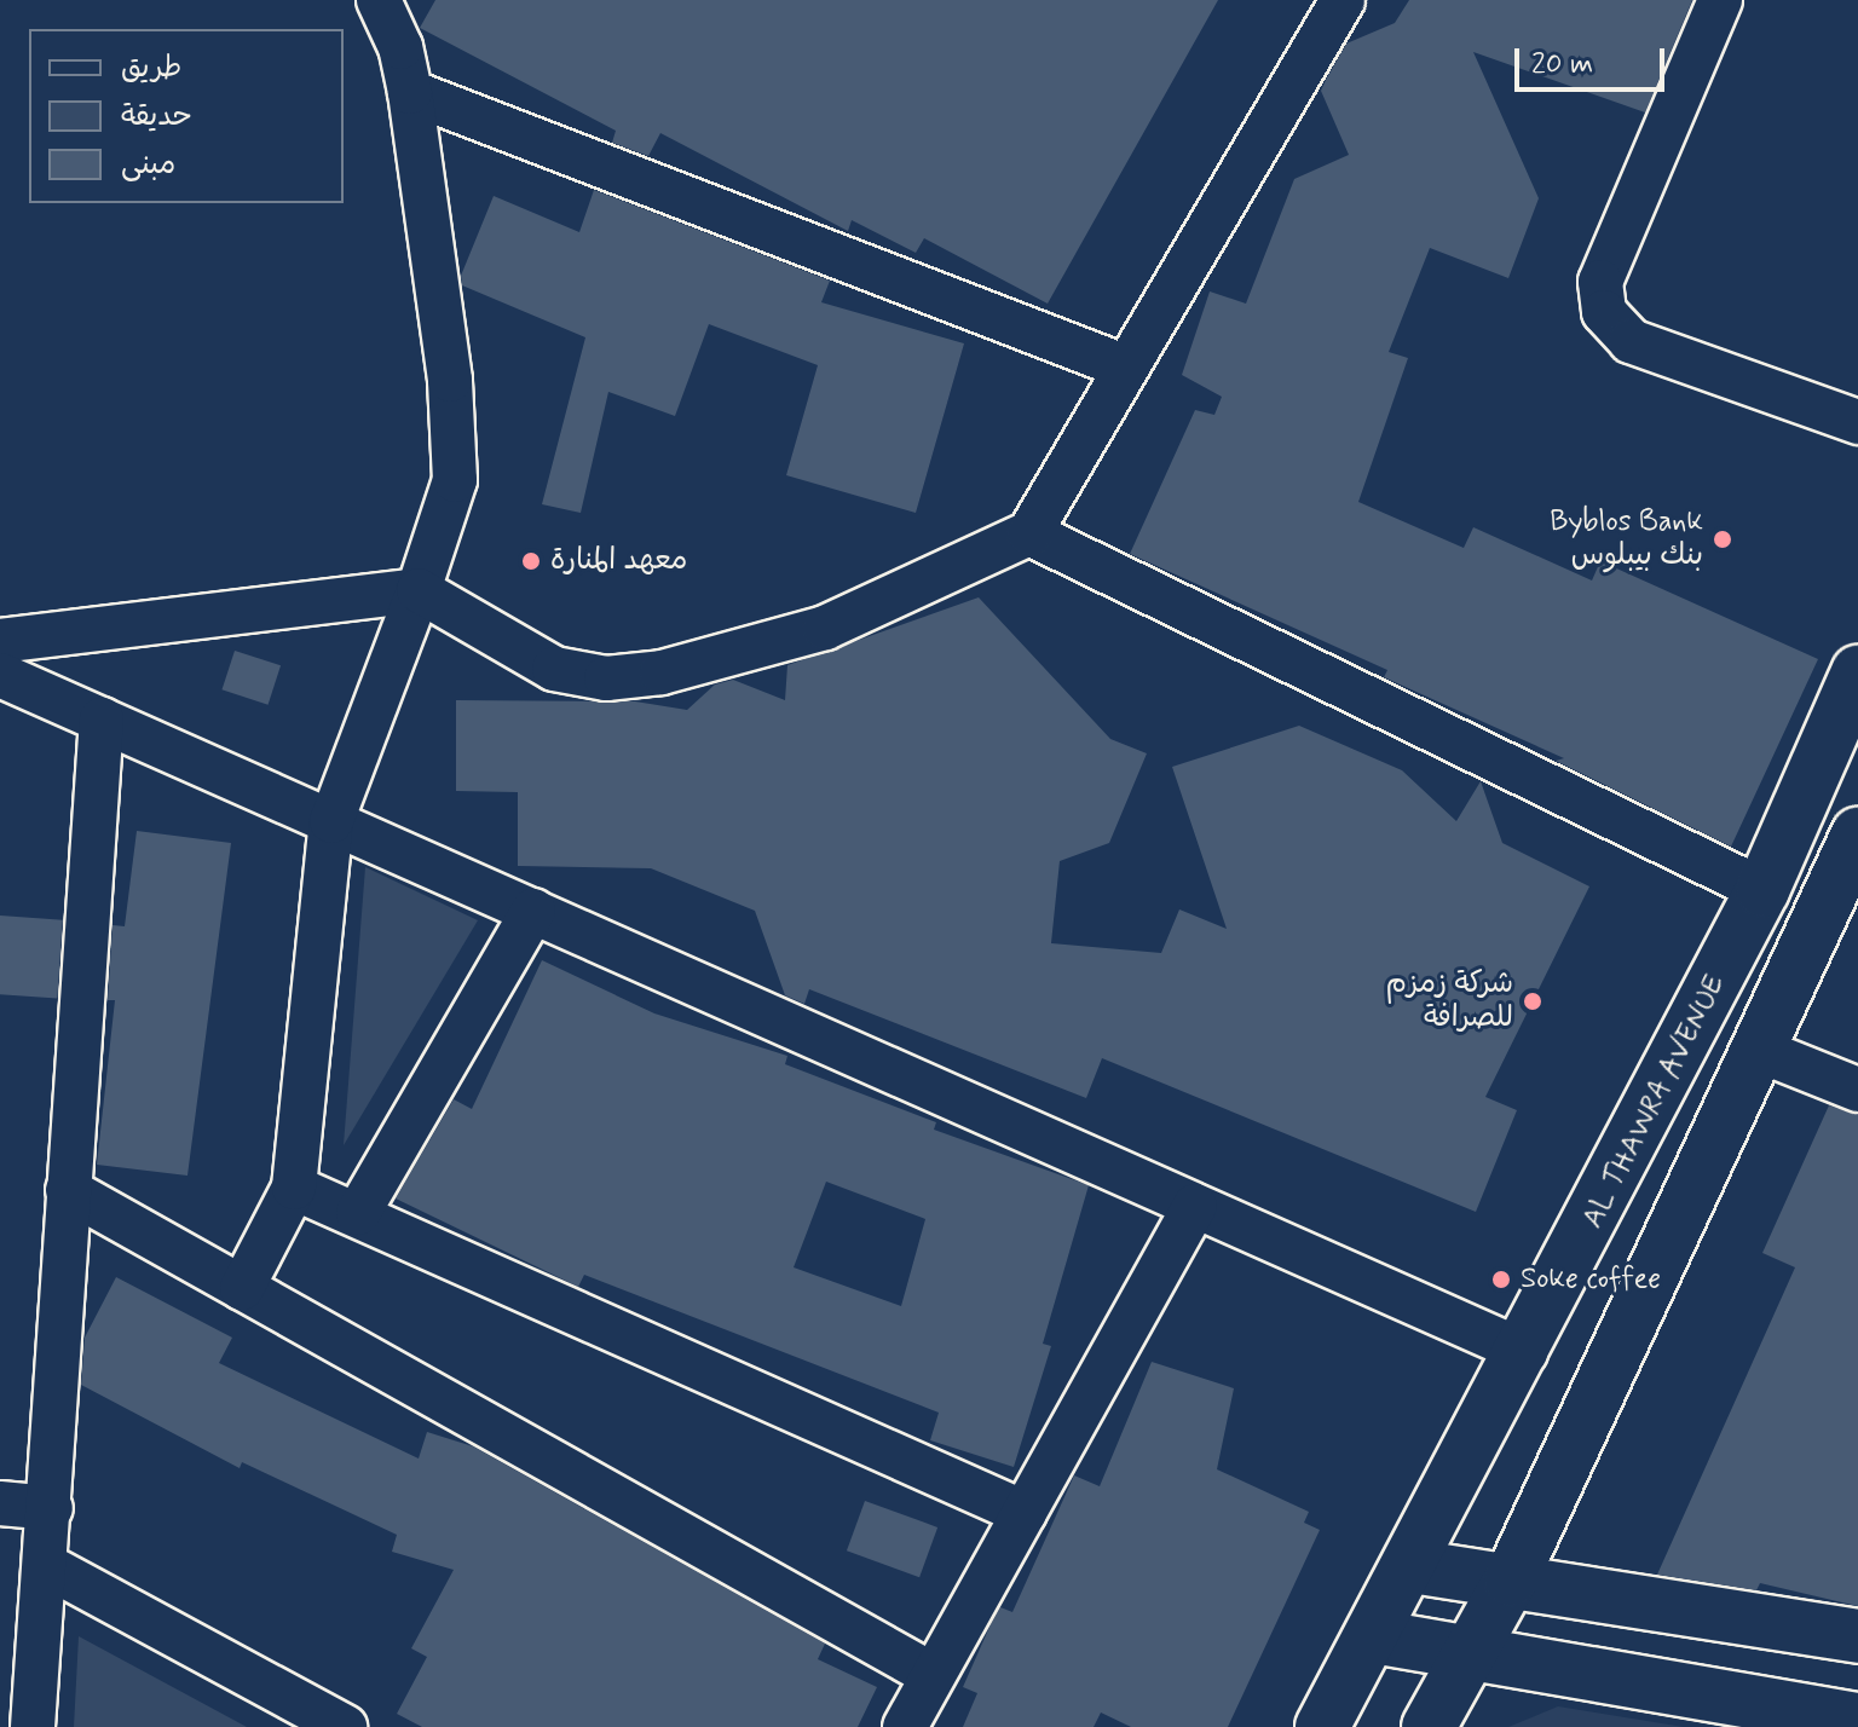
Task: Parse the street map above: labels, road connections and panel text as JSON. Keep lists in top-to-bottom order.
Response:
{
  "streets": {
    "main road": ["AL THAWRA AVENUE"]
  },
  "places": [
    "Byblos Bank بنك بيبلوس",
    "معهد المنارة",
    "شركة زمزم للصرافة",
    "Soke coffee"
  ],
  "legend": ["طريق", "حديقة", "مبنى"],
  "scale_bar": "20 m"
}
